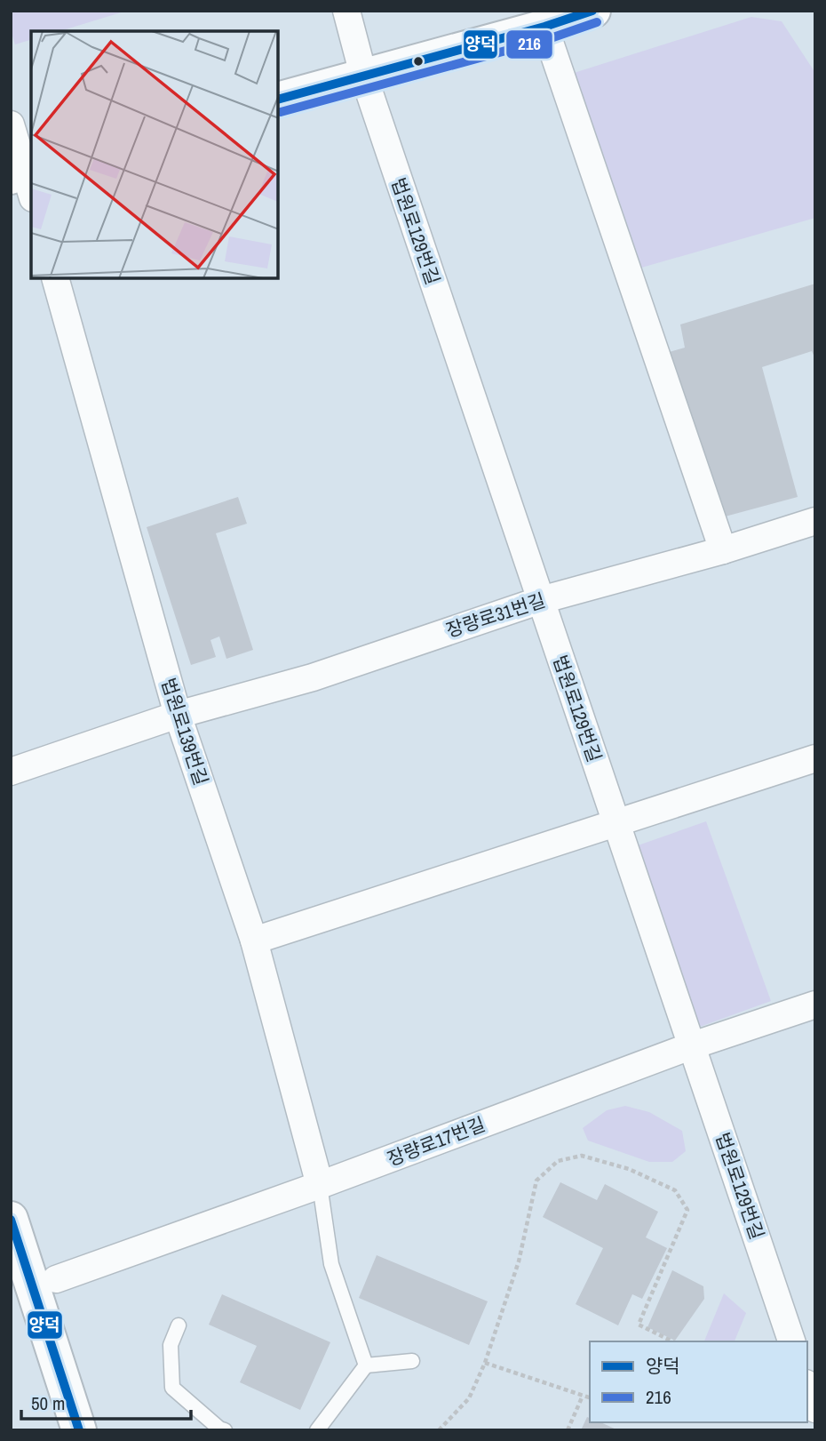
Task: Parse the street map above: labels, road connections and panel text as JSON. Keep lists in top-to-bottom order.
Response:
{
  "streets": {
    "street": [
      "법원로129번길",
      "장량로31번길",
      "법원로139번길",
      "장량로17번길"
    ]
  },
  "crossings": [
    ["법원로129번길", "장량로31번길"],
    ["법원로129번길", "장량로17번길"],
    ["장량로31번길", "법원로139번길"],
    ["법원로139번길", "장량로17번길"]
  ],
  "lines": ["transit line 양덕", "transit line 216"],
  "legend": ["양덕", "216"],
  "scale_bar": "50 m"
}
